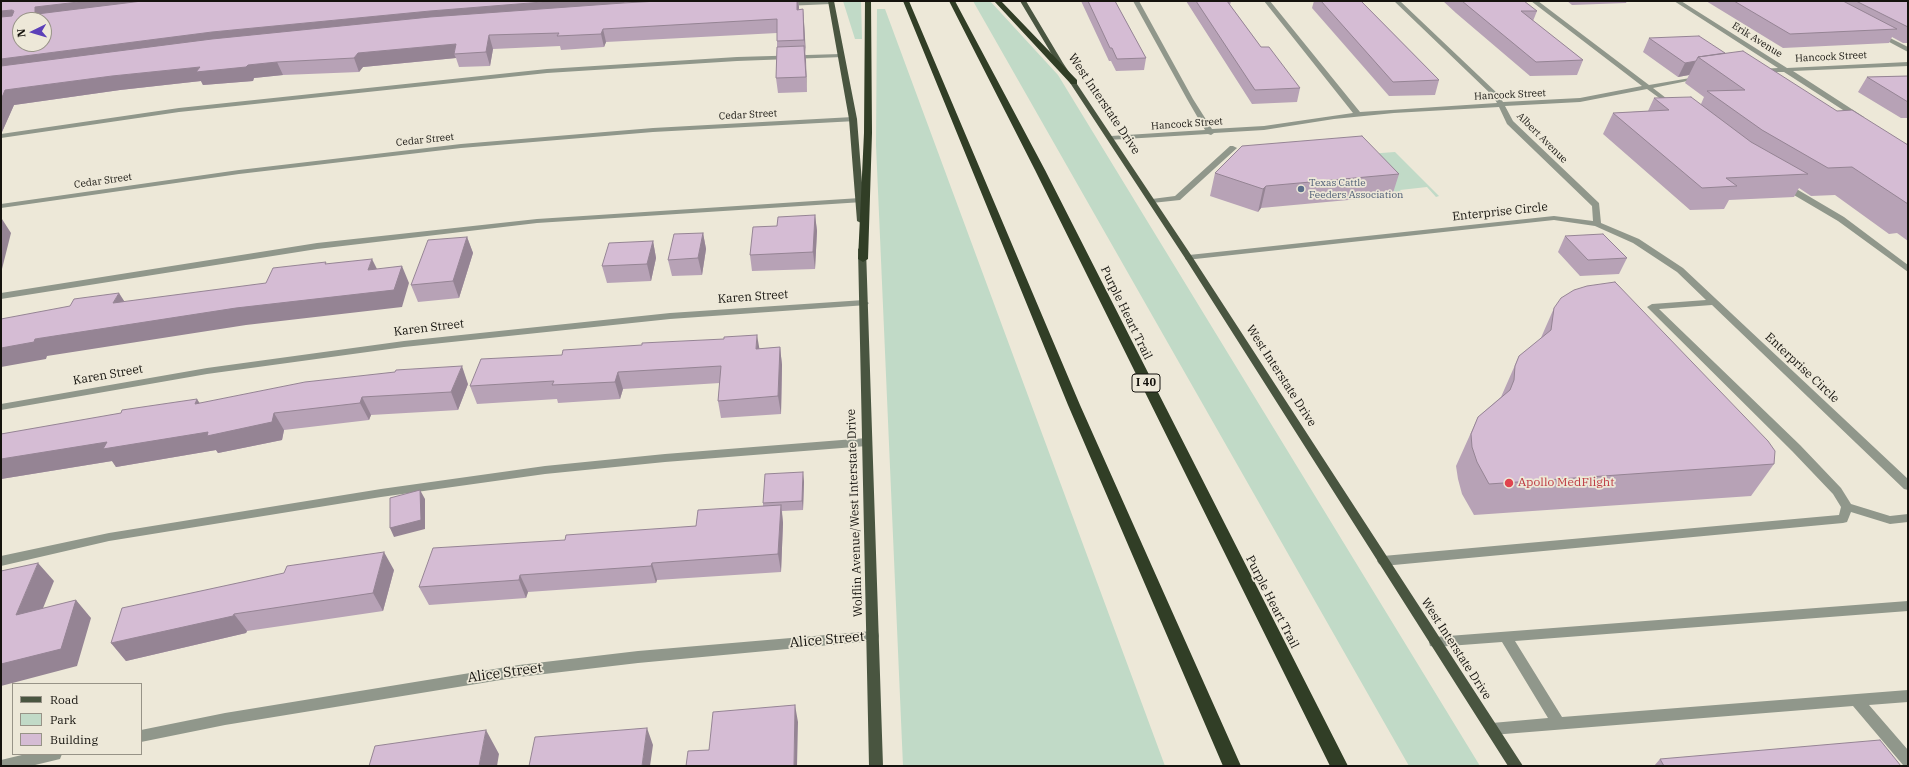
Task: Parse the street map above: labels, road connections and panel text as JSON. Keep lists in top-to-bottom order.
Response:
{
  "streets": {
    "highway": ["Purple Heart Trail", "I 40"],
    "main road": ["West Interstate Drive", "Wolflin Avenue/West Interstate Drive"],
    "street": [
      "Erik Avenue",
      "Hancock Street",
      "Cedar Street",
      "Albert Avenue",
      "Enterprise Circle",
      "Karen Street",
      "Alice Street"
    ]
  },
  "crossings": [
    ["Erik Avenue", "Hancock Street"],
    ["Hancock Street", "West Interstate Drive"],
    ["Hancock Street", "Albert Avenue"],
    ["West Interstate Drive", "Enterprise Circle"],
    ["Albert Avenue", "Enterprise Circle"],
    ["Karen Street", "Wolflin Avenue/West Interstate Drive"],
    ["Wolflin Avenue/West Interstate Drive", "Alice Street"]
  ],
  "places": ["Texas Cattle Feeders Association", "Apollo MedFlight"],
  "legend": ["Road", "Park", "Building"],
  "north": "left"
}
